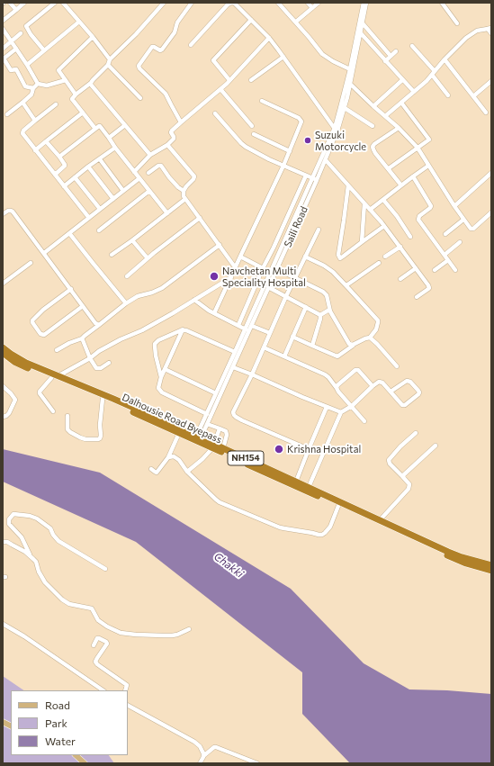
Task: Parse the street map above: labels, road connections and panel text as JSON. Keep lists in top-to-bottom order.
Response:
{
  "streets": {
    "highway": ["Dalhousie Road Byepass", "NH154"],
    "street": ["Saili Road"]
  },
  "crossings": [
    ["Saili Road", "Dalhousie Road Byepass"],
    ["Saili Road", "NH154"],
    ["Dalhousie Road Byepass", "NH154"]
  ],
  "water": ["Chakki"],
  "places": ["Suzuki Motorcycle", "Navchetan Multi Speciality Hospital", "Krishna Hospital"],
  "legend": ["Road", "Park", "Water"]
}
